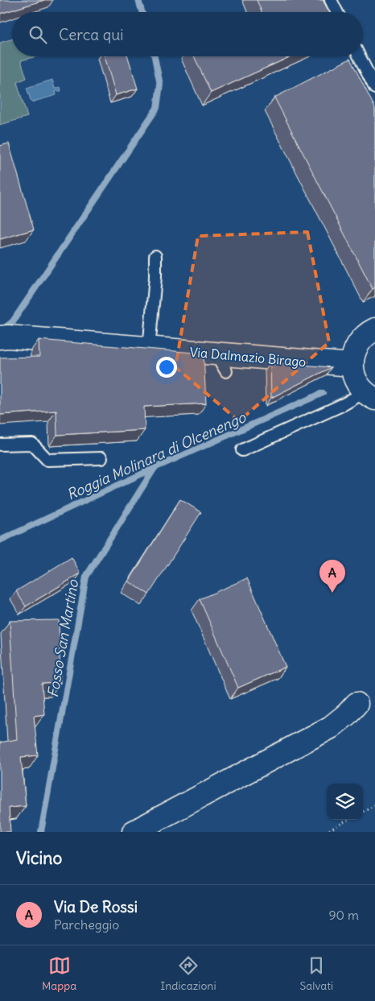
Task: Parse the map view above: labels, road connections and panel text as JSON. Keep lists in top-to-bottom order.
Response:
{
  "streets": {
    "street": ["Via Dalmazio Birago"]
  },
  "water": ["Roggia Molinara di Olcenengo", "Fosso San Martino"],
  "page": {
    "search": "Cerca qui",
    "pins": "A",
    "heading": "Vicino",
    "list": [
      {
        "mark": "A",
        "name": "Via De Rossi",
        "note": "Parcheggio",
        "value": "90 m"
      }
    ],
    "nav": ["Mappa", "Indicazioni", "Salvati"]
  }
}
